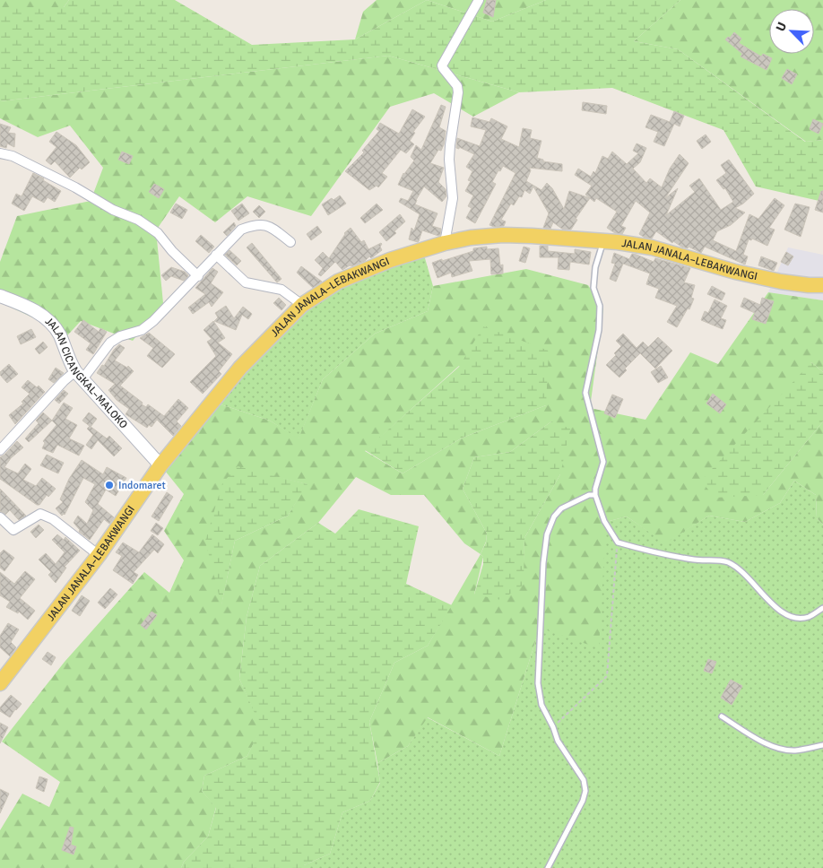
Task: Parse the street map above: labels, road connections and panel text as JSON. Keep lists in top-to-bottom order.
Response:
{
  "streets": {
    "main road": ["JALAN JANALA–LEBAKWANGI"],
    "street": ["JALAN CICANGKAL–MALOKO"]
  },
  "crossings": [
    ["JALAN JANALA–LEBAKWANGI", "JALAN CICANGKAL–MALOKO"]
  ],
  "places": ["Indomaret"],
  "north": "top left"
}
